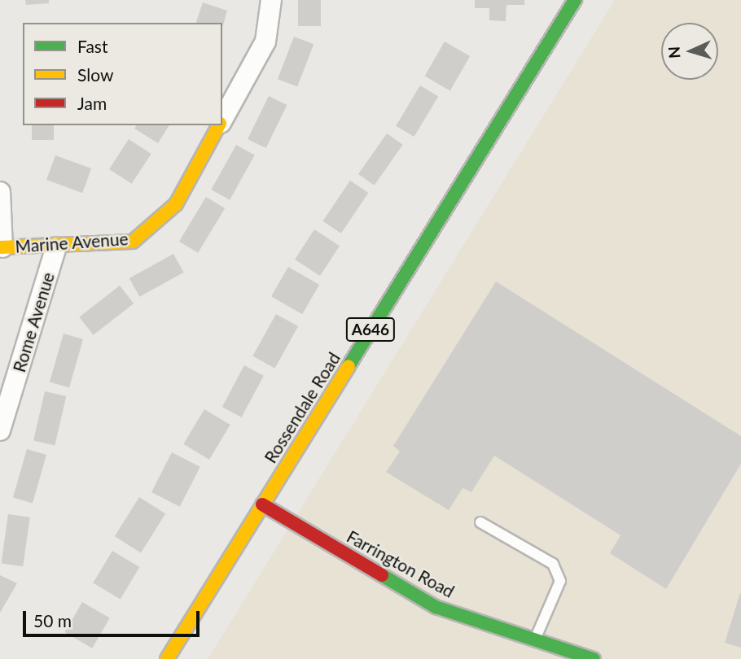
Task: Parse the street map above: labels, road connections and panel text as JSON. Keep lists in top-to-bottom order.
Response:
{
  "streets": {
    "main road": [
      "Marine Avenue",
      "A646",
      "Rossendale Road",
      "Farrington Road"
    ],
    "street": ["Rome Avenue"]
  },
  "crossings": [
    ["Marine Avenue", "Rome Avenue"],
    ["Rossendale Road", "Farrington Road"]
  ],
  "legend": ["Fast", "Slow", "Jam"],
  "scale_bar": "50 m",
  "north": "left"
}
